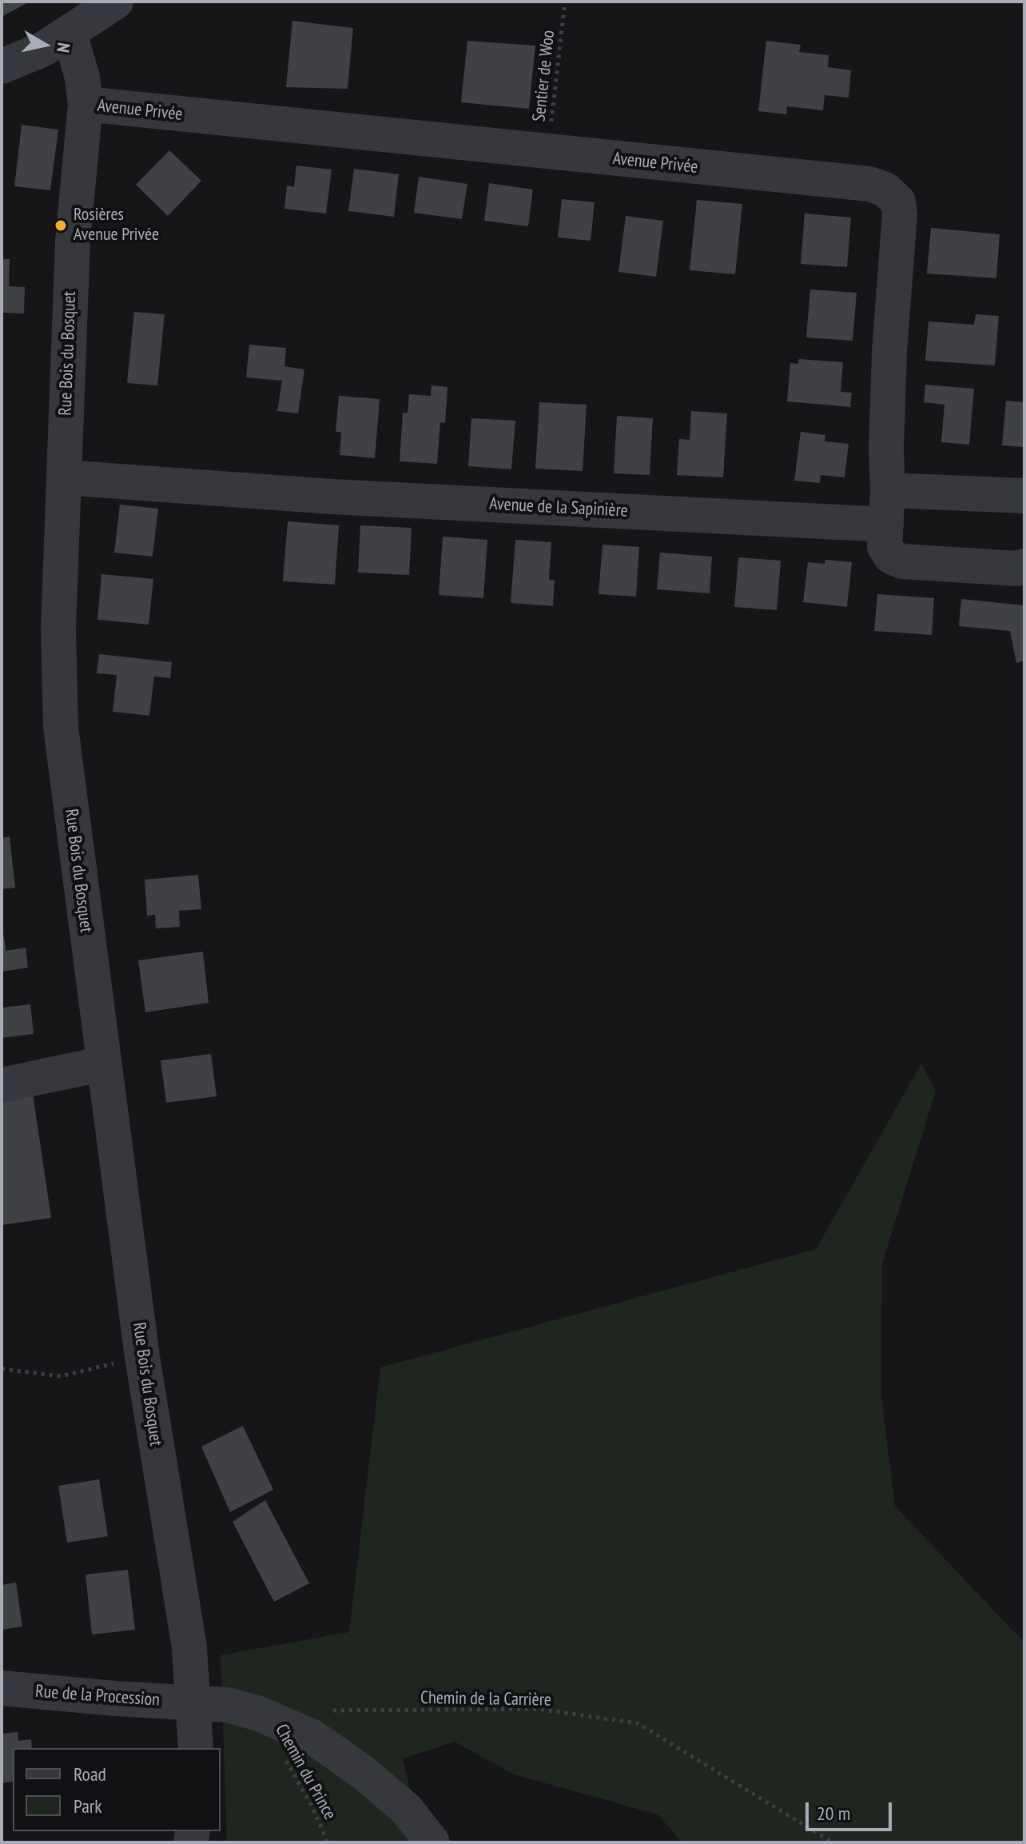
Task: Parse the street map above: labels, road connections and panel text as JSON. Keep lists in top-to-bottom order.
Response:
{
  "streets": {
    "street": [
      "Avenue Privée",
      "Rue Bois du Bosquet",
      "Avenue de la Sapinière",
      "Rue de la Procession"
    ],
    "path": ["Sentier de Woo", "Chemin de la Carrière", "Chemin du Prince"]
  },
  "crossings": [
    ["Sentier de Woo", "Avenue Privée"],
    ["Avenue Privée", "Rue Bois du Bosquet"],
    ["Avenue Privée", "Avenue de la Sapinière"],
    ["Rue Bois du Bosquet", "Avenue de la Sapinière"],
    ["Rue Bois du Bosquet", "Rue de la Procession"]
  ],
  "places": ["Rosières Avenue Privée"],
  "legend": ["Road", "Park"],
  "scale_bar": "20 m",
  "north": "right"
}
